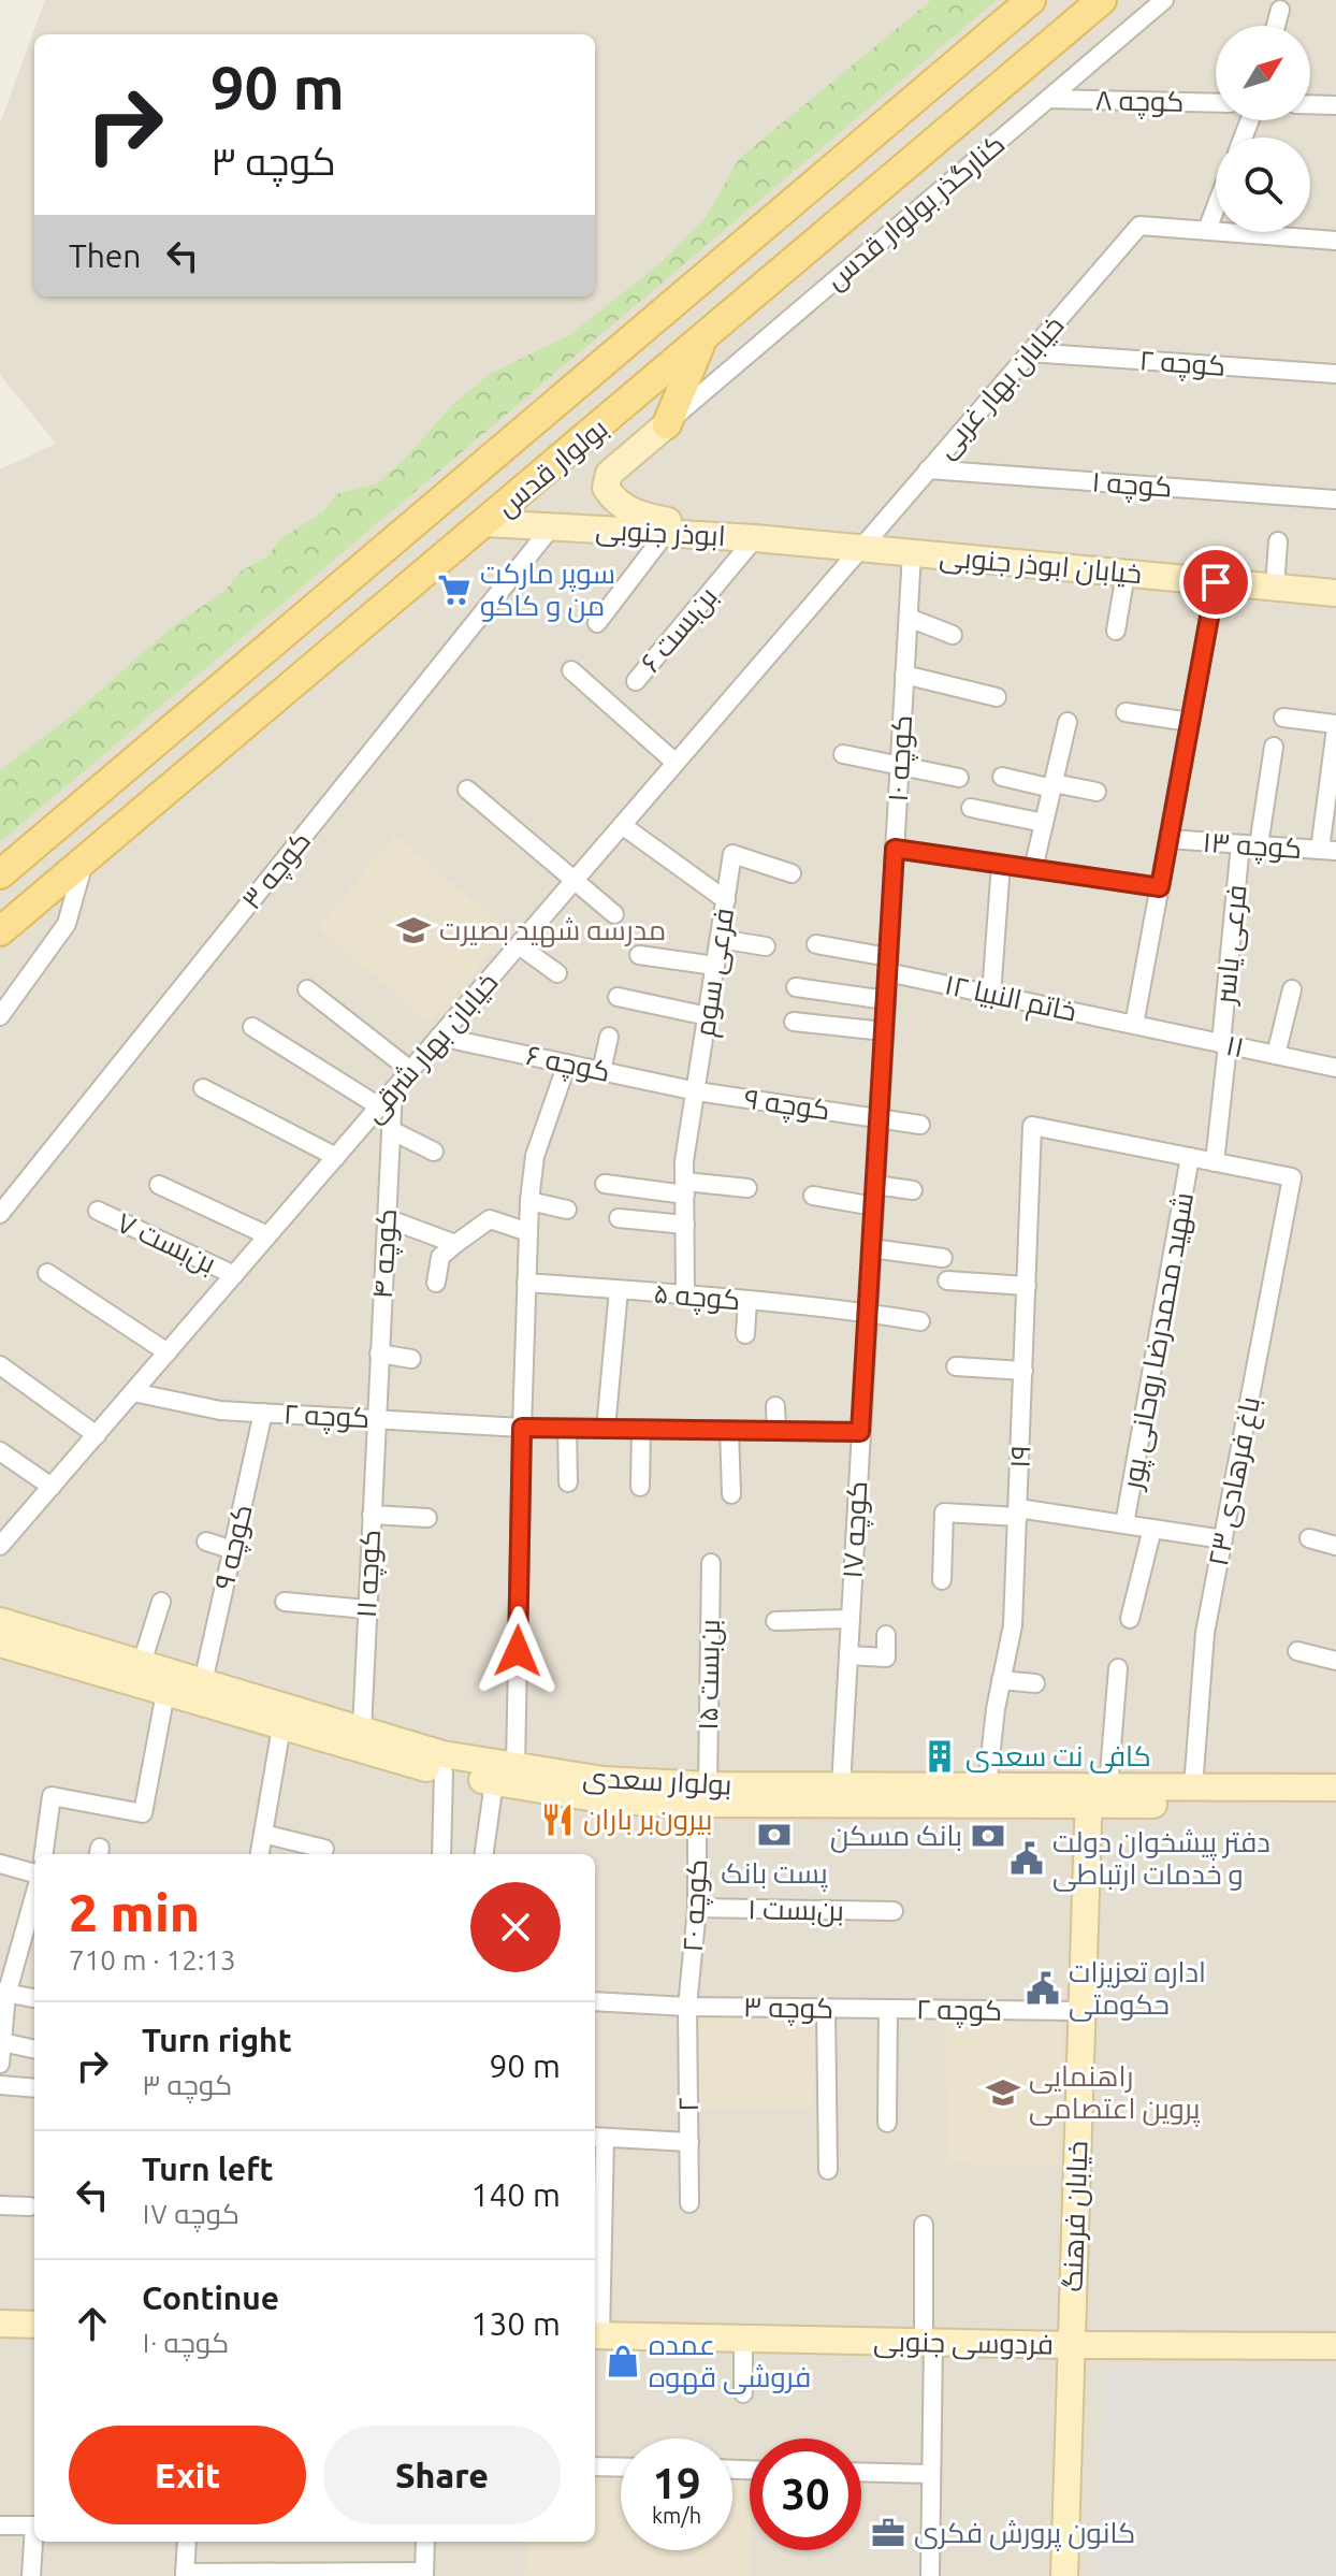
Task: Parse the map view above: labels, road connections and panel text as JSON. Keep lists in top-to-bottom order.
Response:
{
  "streets": {
    "main road": ["بولوار قدس"],
    "street": [
      "کوچه ۸",
      "کنارگذر بولوار قدس",
      "کوچه ۲",
      "خیابان بهار غربی",
      "کوچه ۱",
      "ابوذر جنوبی",
      "خیابان ابوذر جنوبی",
      "بن‌بست ۶",
      "کوچه ۱۰",
      "کوچه ۱۳",
      "کوچه ۳",
      "فرعی یاسر",
      "فرعی سوم",
      "خاتم النبیا ۱۲",
      "۱۱",
      "خیابان بهار شرقی",
      "کوچه ۶",
      "کوچه ۹",
      "بن‌بست ۷",
      "کوچه ۴",
      "کوچه ۵",
      "شهید محمدرضا روحانی پور",
      "۱۹",
      "باغ فرهادی ۲۳",
      "کوچه ۱۷",
      "کوچه ۱۱",
      "بن‌بست ۱۵",
      "بولوار سعدی",
      "کوچه ۲۰",
      "بن‌بست ۱",
      "۲",
      "خیابان فرهنگ",
      "فردوسی جنوبی"
    ]
  },
  "crossings": [
    ["کوچه ۸", "کنارگذر بولوار قدس"],
    ["کنارگذر بولوار قدس", "ابوذر جنوبی"],
    ["کوچه ۲", "خیابان بهار غربی"],
    ["کوچه ۲", "کوچه ۳"],
    ["کوچه ۲", "خیابان بهار شرقی"],
    ["کوچه ۲", "کوچه ۹"],
    ["کوچه ۲", "کوچه ۴"],
    ["کوچه ۲", "کوچه ۱۱"],
    ["کوچه ۲", "خیابان فرهنگ"],
    ["خیابان بهار غربی", "کوچه ۱"],
    ["خیابان بهار غربی", "خیابان ابوذر جنوبی"],
    ["خیابان بهار غربی", "خیابان بهار شرقی"],
    ["بولوار قدس", "ابوذر جنوبی"],
    ["ابوذر جنوبی", "خیابان ابوذر جنوبی"],
    ["ابوذر جنوبی", "بن‌بست ۶"],
    ["ابوذر جنوبی", "کوچه ۳"],
    ["خیابان ابوذر جنوبی", "بن‌بست ۶"],
    ["خیابان ابوذر جنوبی", "کوچه ۱۰"],
    ["خیابان ابوذر جنوبی", "خیابان بهار شرقی"],
    ["کوچه ۱۰", "خاتم النبیا ۱۲"],
    ["کوچه ۱۰", "کوچه ۹"],
    ["کوچه ۱۰", "کوچه ۱۷"],
    ["کوچه ۱۳", "فرعی یاسر"],
    ["کوچه ۳", "کوچه ۲۰"],
    ["کوچه ۳", "۲"],
    ["فرعی یاسر", "۱۱"],
    ["فرعی یاسر", "باغ فرهادی ۲۳"],
    ["فرعی سوم", "کوچه ۶"],
    ["فرعی سوم", "کوچه ۹"],
    ["فرعی سوم", "کوچه ۵"],
    ["خاتم النبیا ۱۲", "۱۱"],
    ["خیابان بهار شرقی", "کوچه ۶"],
    ["خیابان بهار شرقی", "بن‌بست ۷"],
    ["خیابان بهار شرقی", "کوچه ۴"],
    ["کوچه ۶", "کوچه ۹"],
    ["کوچه ۹", "کوچه ۱۷"],
    ["کوچه ۹", "بولوار سعدی"],
    ["کوچه ۴", "کوچه ۱۱"],
    ["کوچه ۵", "کوچه ۱۷"],
    ["شهید محمدرضا روحانی پور", "۱۹"],
    ["۱۹", "بولوار سعدی"],
    ["باغ فرهادی ۲۳", "بولوار سعدی"],
    ["کوچه ۱۷", "بولوار سعدی"],
    ["کوچه ۱۱", "بولوار سعدی"],
    ["بن‌بست ۱۵", "بولوار سعدی"],
    ["بن‌بست ۱۵", "کوچه ۲۰"],
    ["بولوار سعدی", "کوچه ۲۰"],
    ["بولوار سعدی", "خیابان فرهنگ"],
    ["کوچه ۲۰", "بن‌بست ۱"],
    ["کوچه ۲۰", "۲"],
    ["خیابان فرهنگ", "فردوسی جنوبی"]
  ],
  "places": {
    "supermarket": ["سوپر مارکت من و کاکو"],
    "school or university": ["مدرسه شهید بصیرت", "راهنمایی پروین اعتصامی"],
    "building": ["کافی نت سعدی"],
    "restaurant": ["بیرون‌بر باران"],
    "bank": ["پست بانک", "بانک مسکن"],
    "public building": ["دفتر پیشخوان دولت و خدمات ارتباطی", "اداره تعزیزات حکومتی"],
    "shop": ["عمده فروشی قهوه"],
    "office": ["کانون پرورش فکری"]
  },
  "north": "top right",
  "page": {
    "turn": ["90 m", "کوچه ۳"],
    "then": "Then",
    "heading": ["2 min", "710 m · 12:13"],
    "list": [
      {
        "name": "Turn right",
        "note": "کوچه ۳",
        "value": "90 m"
      },
      {
        "name": "Turn left",
        "note": "کوچه ۱۷",
        "value": "140 m"
      },
      {
        "name": "Continue",
        "note": "کوچه ۱۰",
        "value": "130 m"
      }
    ],
    "buttons": ["Exit", "Share"],
    "speed": "19 km/h",
    "limit": "30"
  }
}
